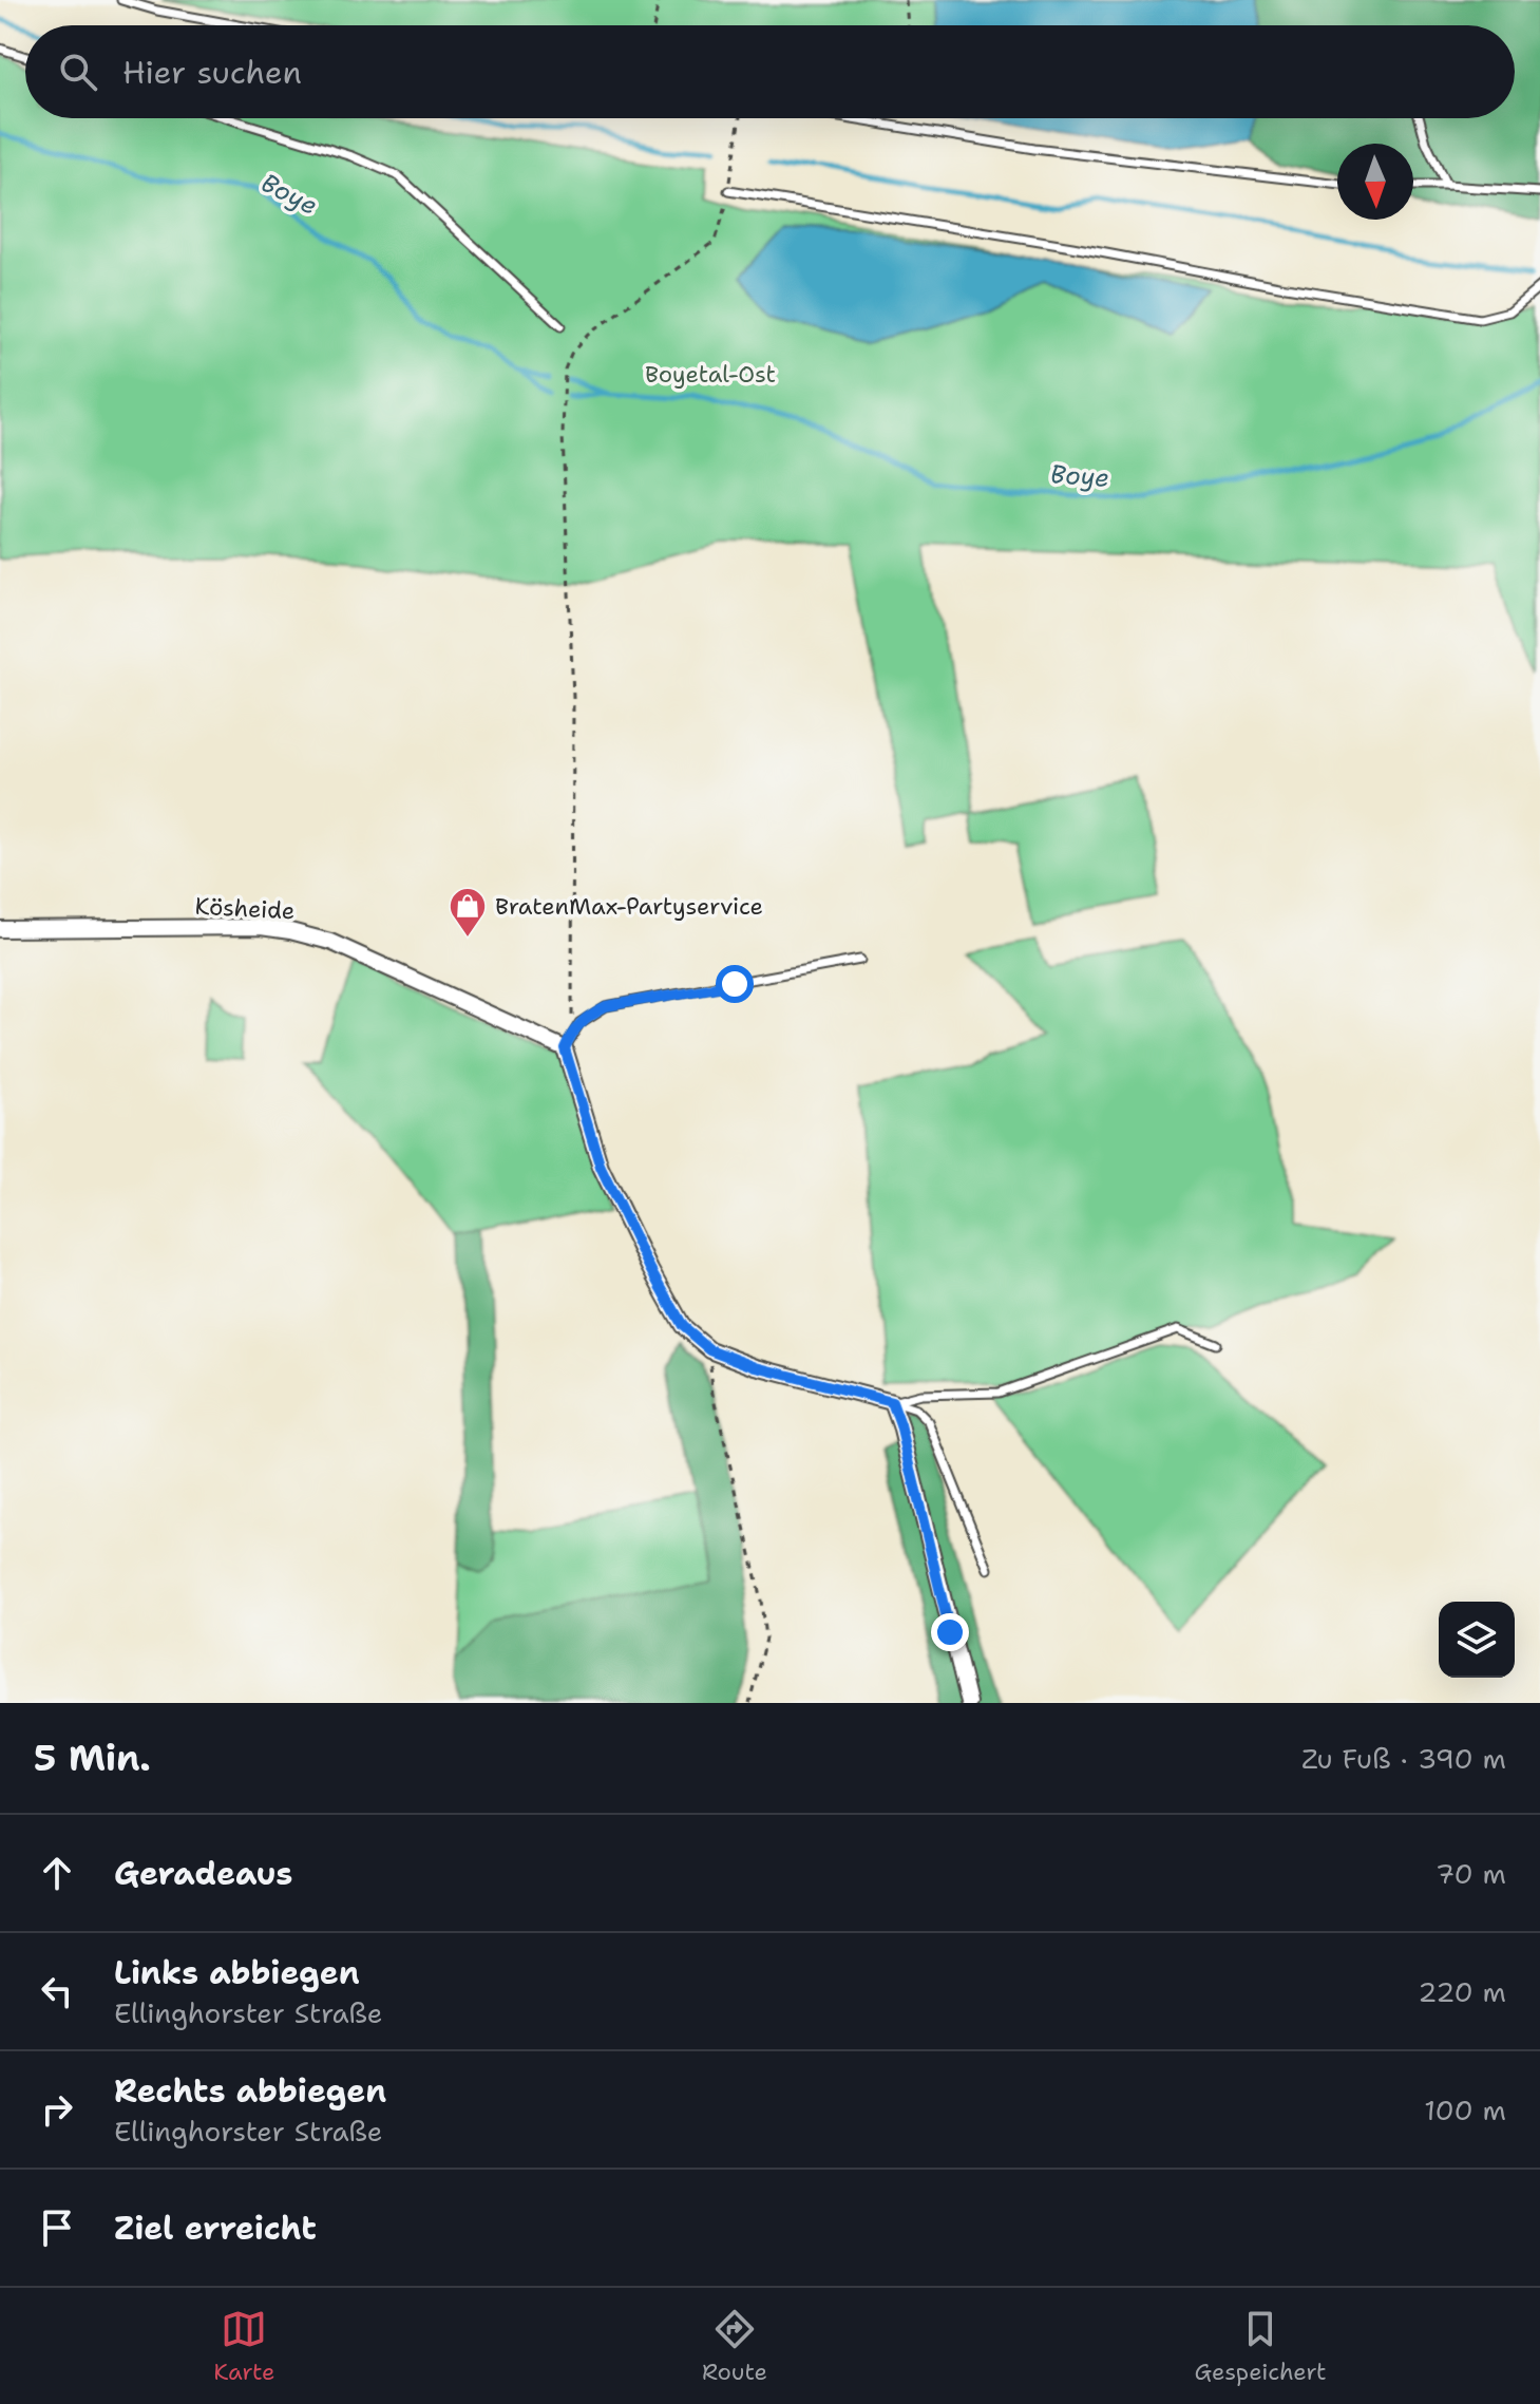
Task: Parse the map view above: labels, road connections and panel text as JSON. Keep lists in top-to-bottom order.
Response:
{
  "streets": {
    "street": ["Kösheide"]
  },
  "water": ["Boye"],
  "parks": ["Boyetal-Ost"],
  "places": {
    "shop": ["BratenMax-Partyservice"]
  },
  "north": "bottom",
  "page": {
    "search": "Hier suchen",
    "heading": ["5 Min.", "Zu Fuß · 390 m"],
    "list": [
      ["Geradeaus", "70 m"],
      ["Links abbiegen", "Ellinghorster Straße", "220 m"],
      ["Rechts abbiegen", "Ellinghorster Straße", "100 m"],
      "Ziel erreicht"
    ],
    "nav": ["Karte", "Route", "Gespeichert"]
  }
}
